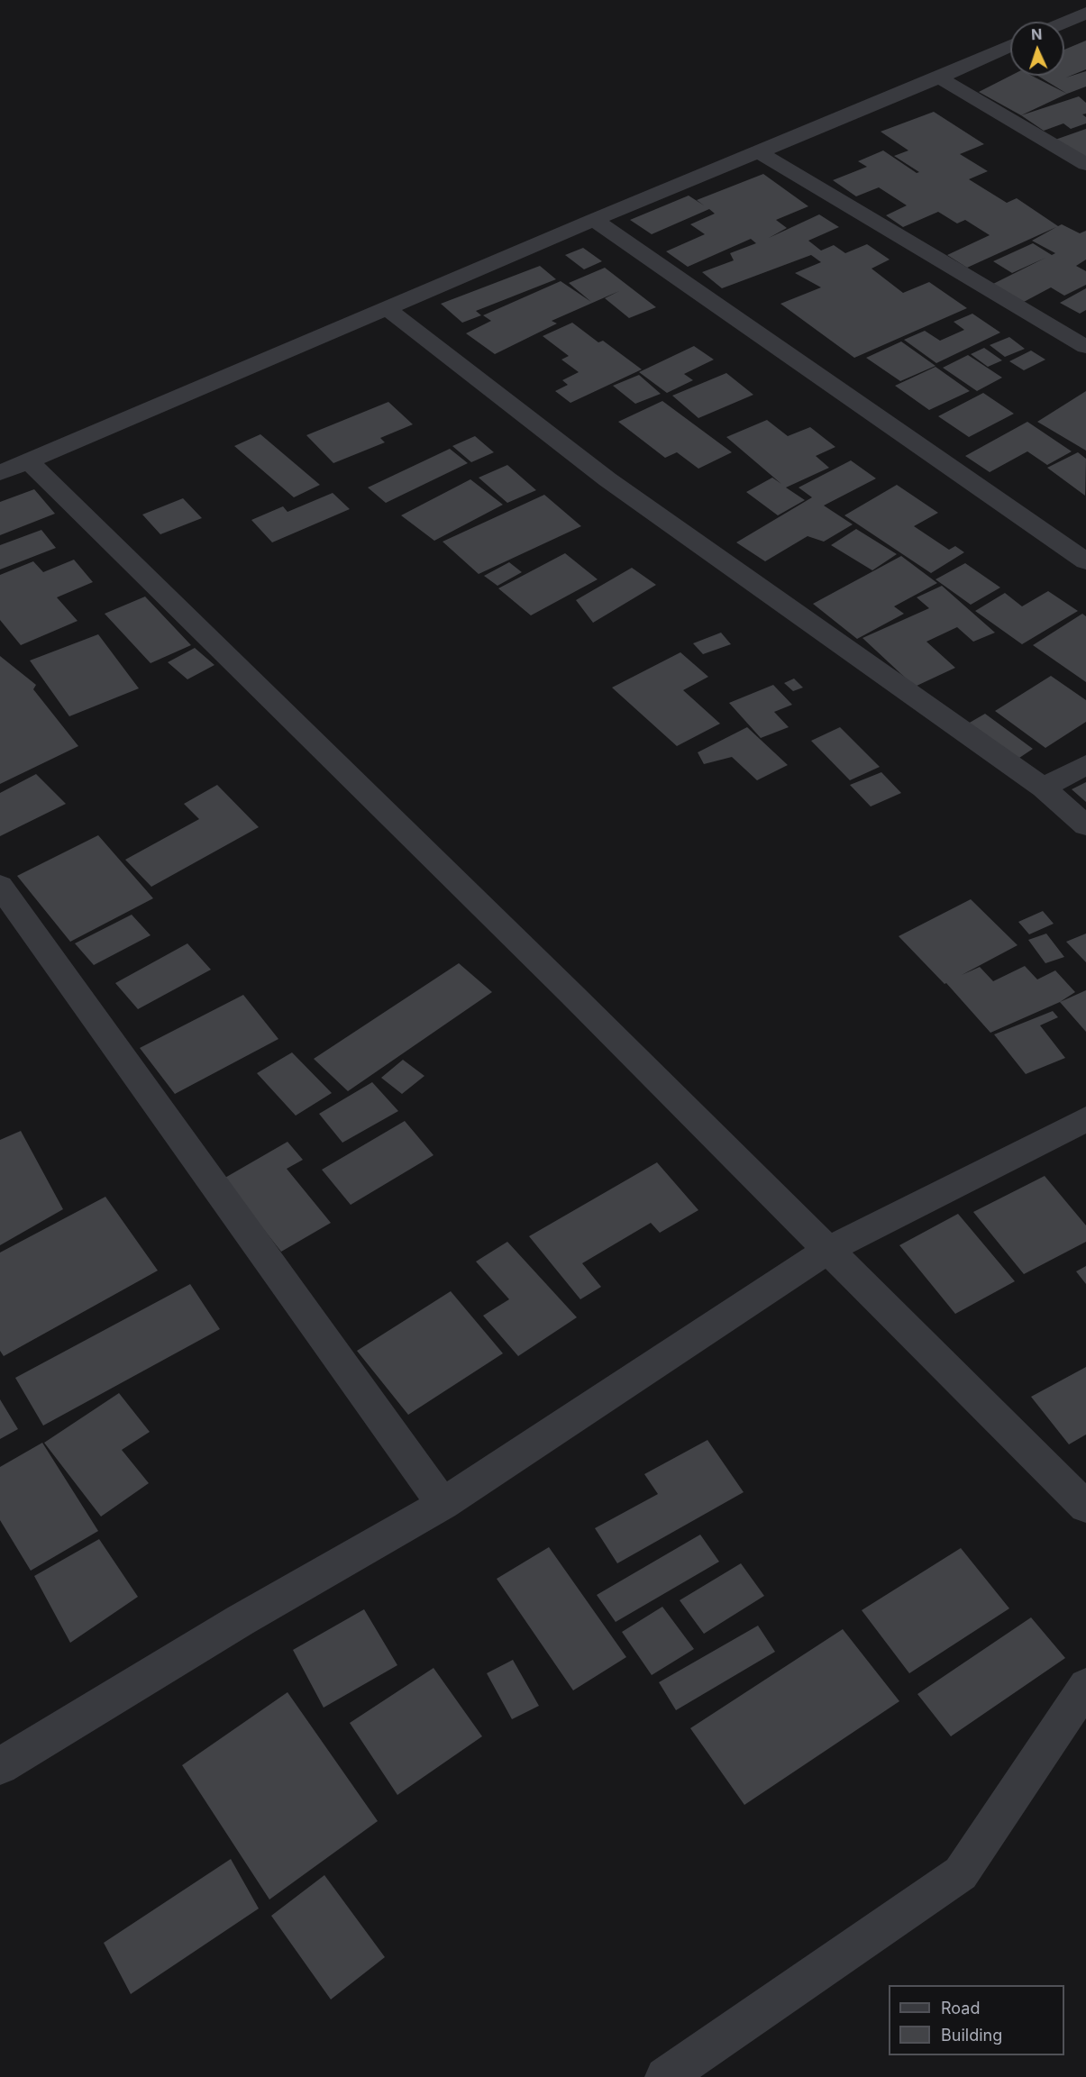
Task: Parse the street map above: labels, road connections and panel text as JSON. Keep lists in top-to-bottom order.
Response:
{
  "legend": ["Road", "Building"],
  "north": "top"
}
